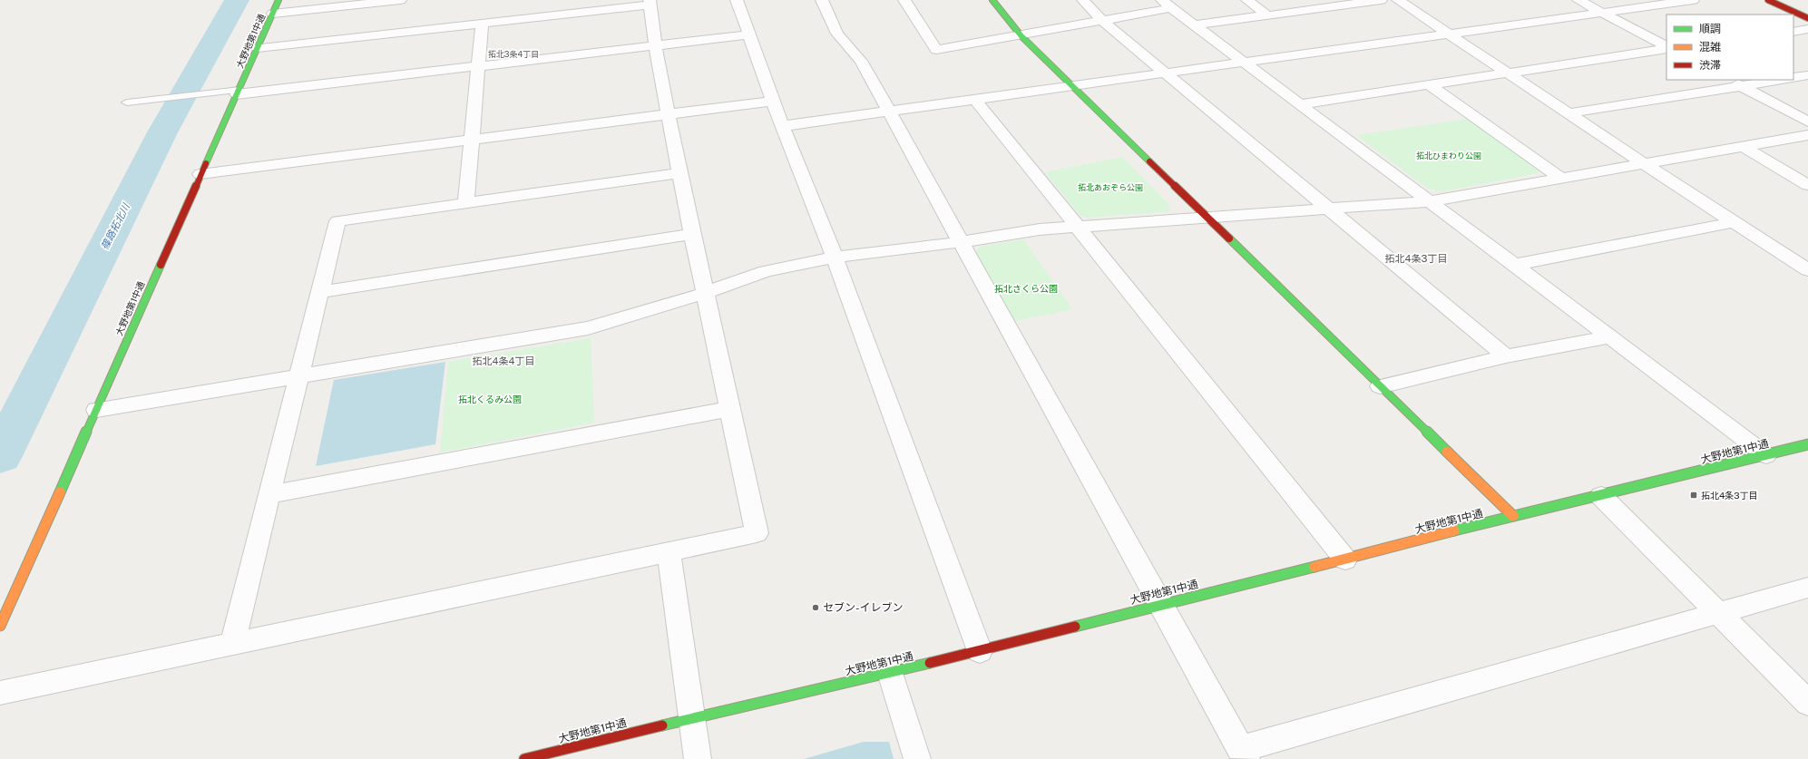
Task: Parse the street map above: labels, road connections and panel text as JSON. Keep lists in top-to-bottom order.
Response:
{
  "streets": {
    "street": ["大野地第1中通"]
  },
  "districts": ["拓北3条4丁目", "拓北4条3丁目", "拓北4条4丁目"],
  "water": ["篠路拓北川"],
  "parks": [
    "拓北ひまわり公園",
    "拓北あおぞら公園",
    "拓北さくら公園",
    "拓北くるみ公園"
  ],
  "places": {
    "transit": ["拓北4条3丁目"],
    "other": ["セブン-イレブン"]
  },
  "legend": ["順調", "混雑", "渋滞"]
}
